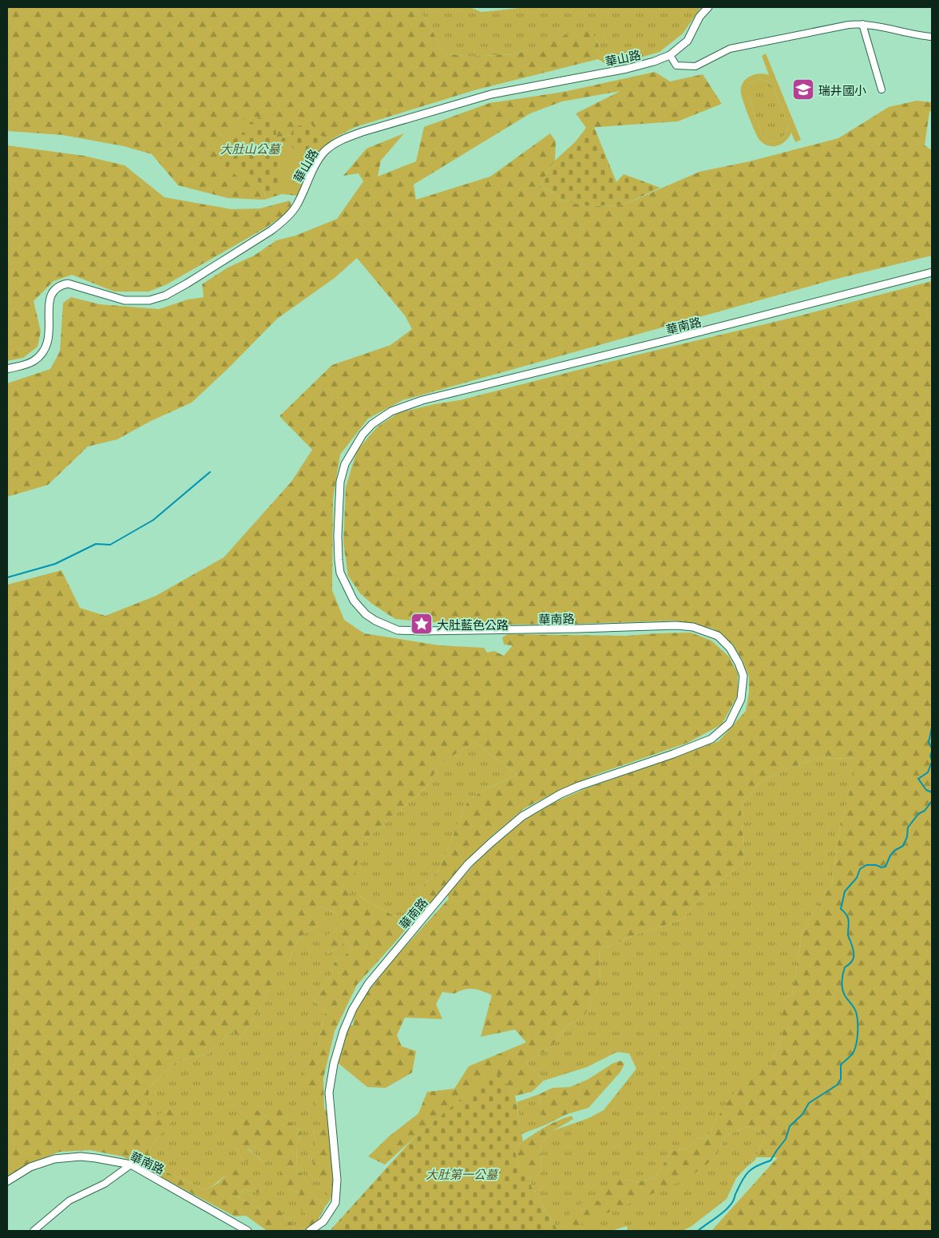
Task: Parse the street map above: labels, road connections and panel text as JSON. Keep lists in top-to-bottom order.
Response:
{
  "streets": {
    "street": ["華山路", "華南路"]
  },
  "parks": ["大肚山公墓", "大肚第一公墓"],
  "places": {
    "school or university": ["瑞井國小"],
    "place": ["大肚藍色公路"]
  }
}
